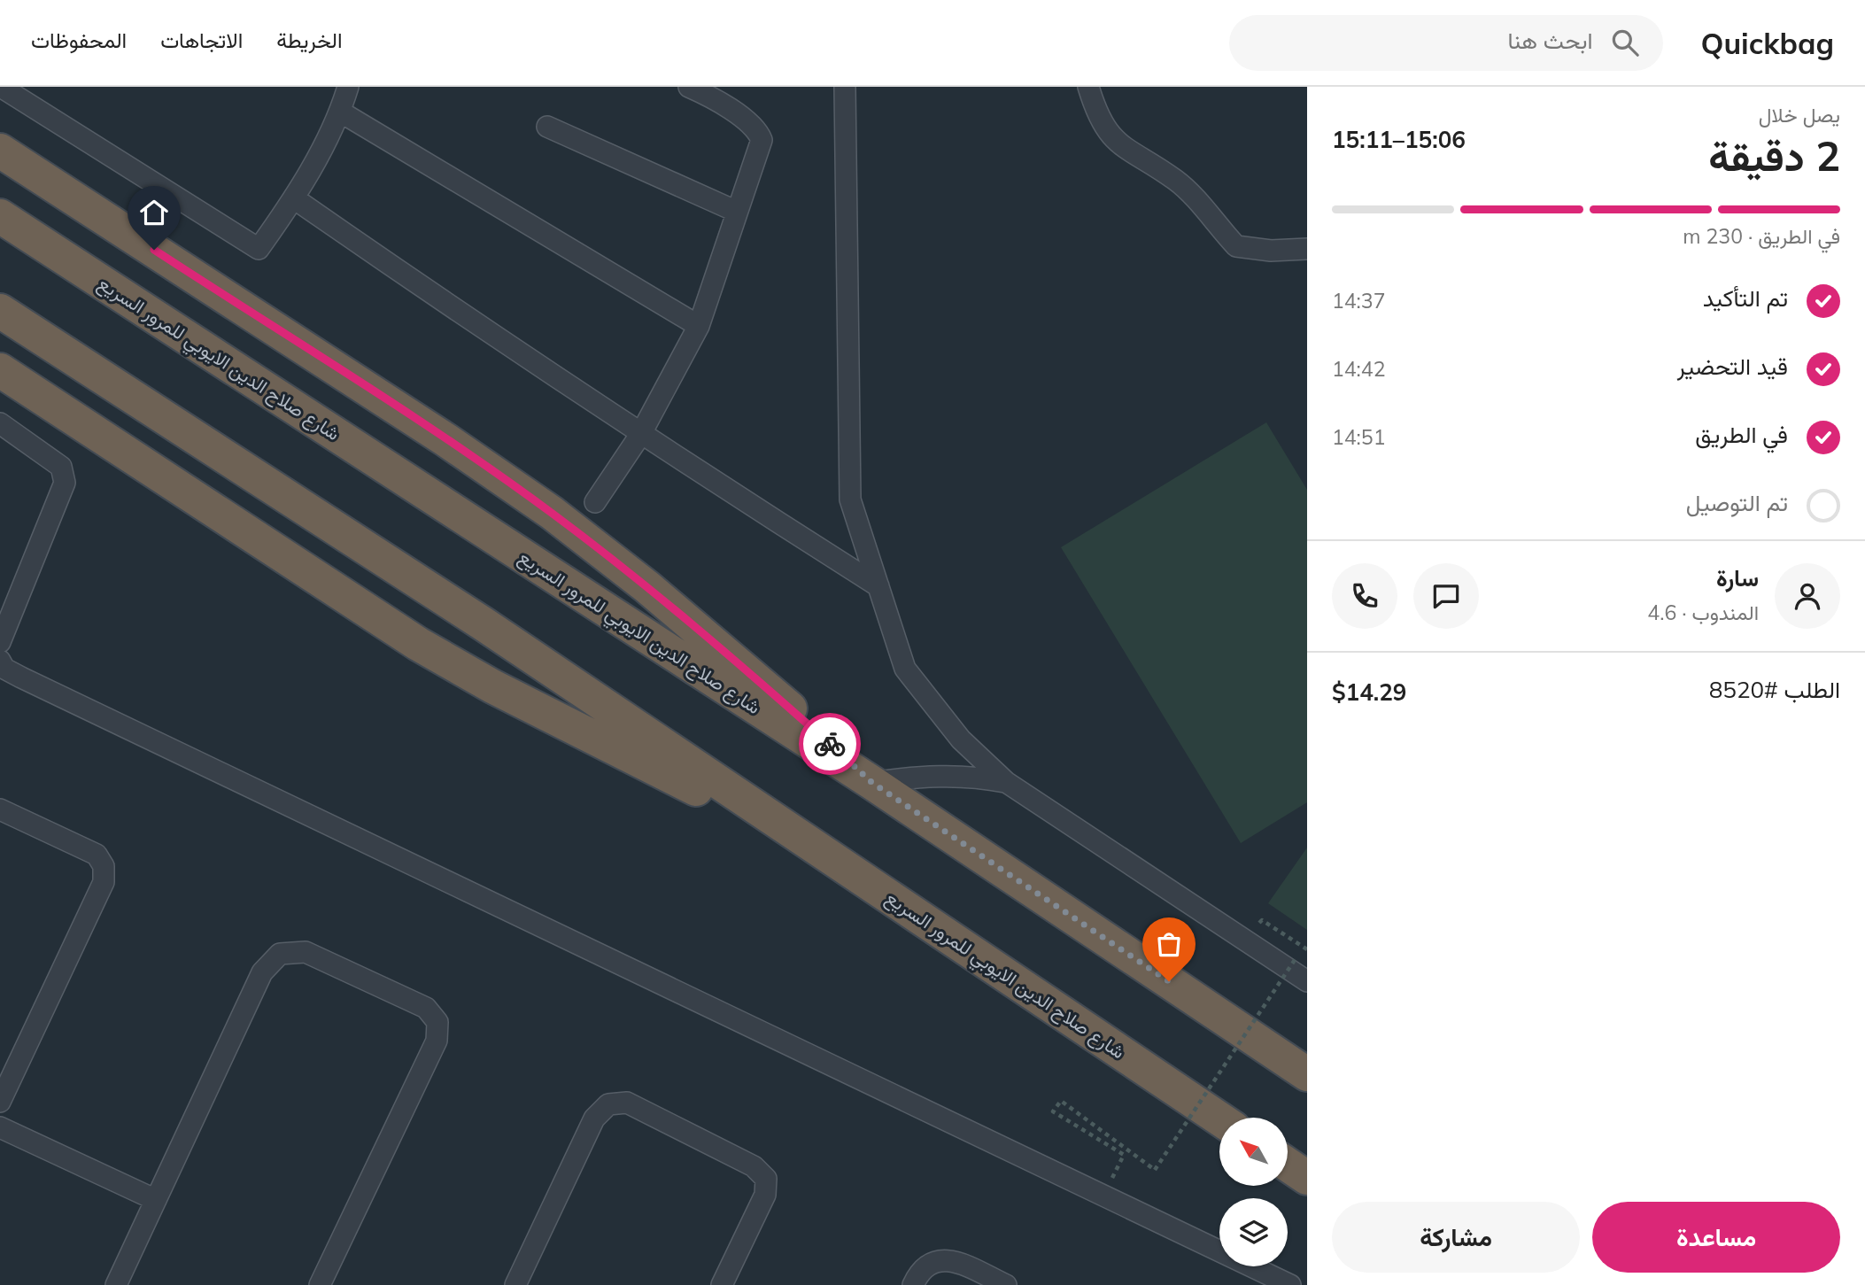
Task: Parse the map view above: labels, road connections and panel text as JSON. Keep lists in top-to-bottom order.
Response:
{
  "streets": {
    "highway": ["شارع صلاح الدين الايوبي للمرور السريع"]
  },
  "north": "top left",
  "page": {
    "header": "Quickbag",
    "search": "ابحث هنا",
    "nav": ["الخريطة", "الاتجاهات", "المحفوظات"],
    "heading": ["2 دقيقة", "يصل خلال", "15:06–15:11"],
    "panel": [
      "سارة",
      "المندوب · 4.6",
      "الطلب #8520",
      "$14.29"
    ],
    "bar": "في الطريق · 230 m",
    "list": [
      ["تم التأكيد", "14:37"],
      ["قيد التحضير", "14:42"],
      ["في الطريق", "14:51"],
      "تم التوصيل"
    ],
    "buttons": ["مساعدة", "مشاركة"]
  }
}
